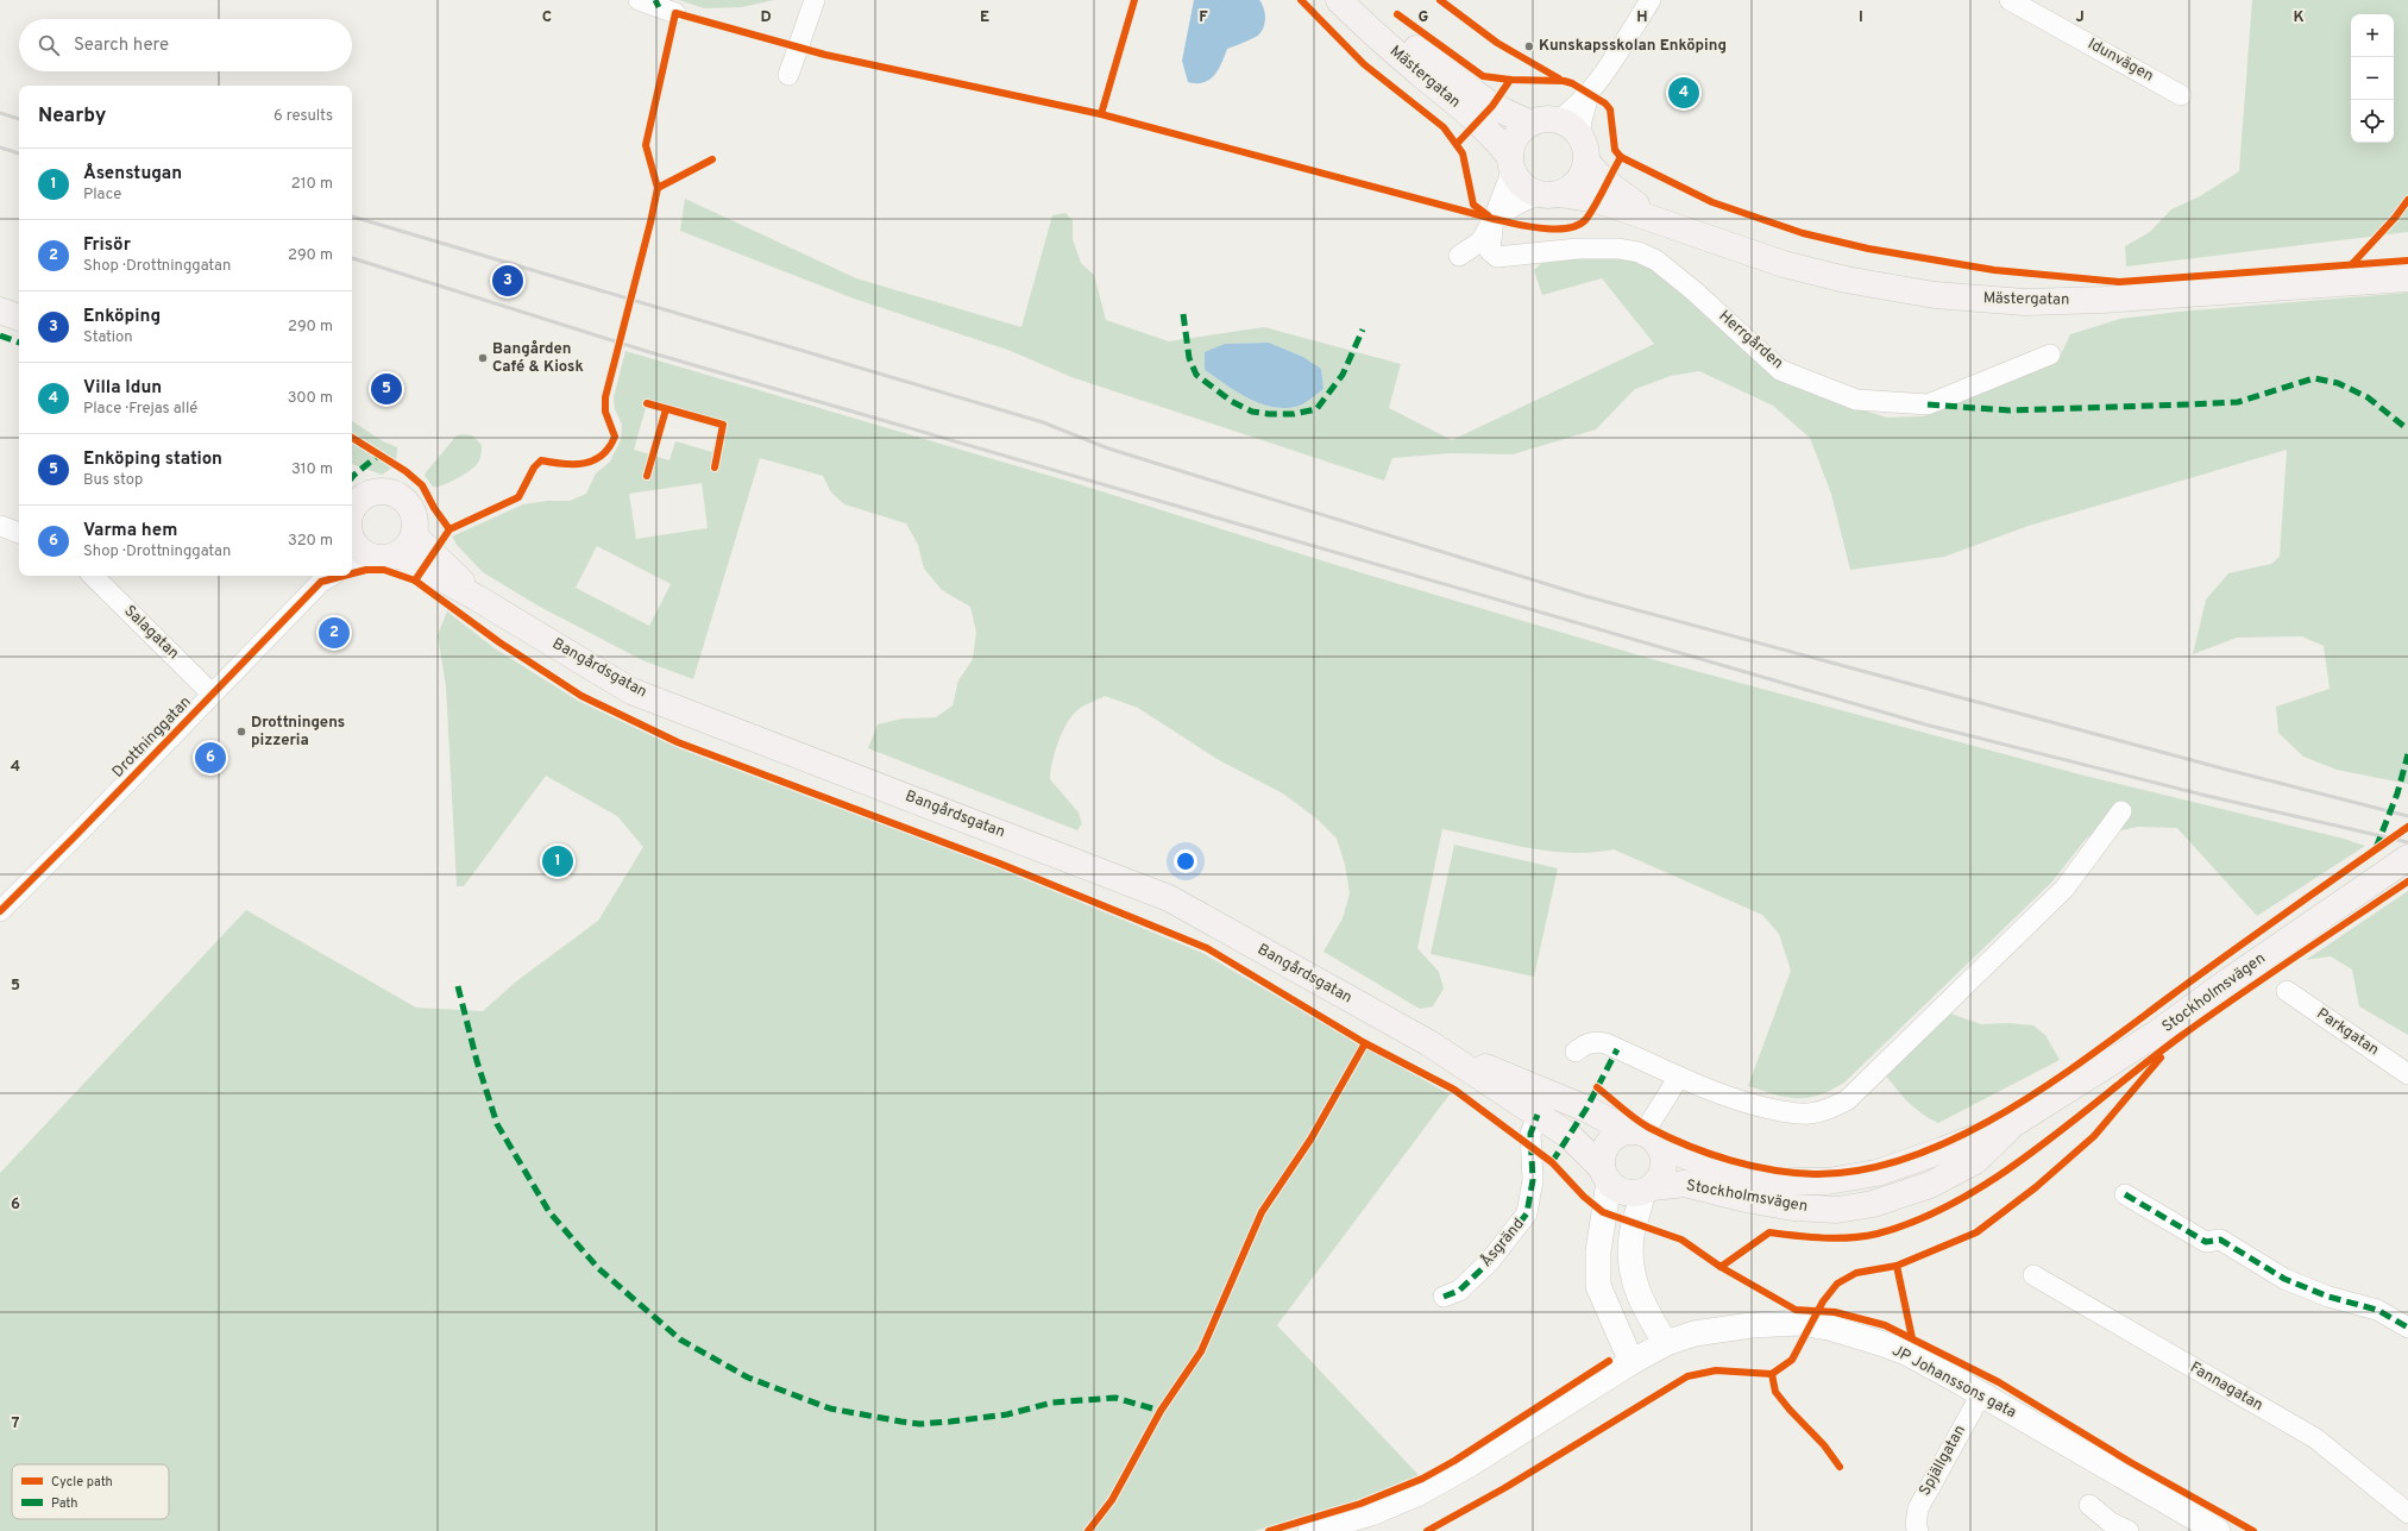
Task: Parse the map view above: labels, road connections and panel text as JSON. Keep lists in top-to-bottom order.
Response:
{
  "streets": {
    "main road": ["Mästergatan", "Bangårdsgatan", "Stockholmsvägen"],
    "street": [
      "Idunvägen",
      "Herrgården",
      "Salagatan",
      "Drottninggatan",
      "Parkgatan",
      "Åsgränd",
      "JP Johanssons gata",
      "Fannagatan",
      "Spjällgatan"
    ]
  },
  "crossings": [
    ["Salagatan", "Drottninggatan"],
    ["Bangårdsgatan", "Stockholmsvägen"],
    ["Bangårdsgatan", "Åsgränd"],
    ["JP Johanssons gata", "Spjällgatan"]
  ],
  "places": ["Kunskapsskolan Enköping", "Bangården Café & Kiosk", "Drottningens pizzeria"],
  "legend": ["Cycle path", "Path"],
  "page": {
    "map_buttons": ["+", "−"],
    "search": "Search here",
    "pins": [
      "4",
      "3",
      "5",
      "2",
      "6",
      "1"
    ],
    "heading": ["Nearby", "6 results"],
    "list": [
      {
        "mark": "1",
        "name": "Åsenstugan",
        "note": "Place",
        "value": "210 m"
      },
      {
        "mark": "2",
        "name": "Frisör",
        "note": "Shop · Drottninggatan",
        "value": "290 m"
      },
      {
        "mark": "3",
        "name": "Enköping",
        "note": "Station",
        "value": "290 m"
      },
      {
        "mark": "4",
        "name": "Villa Idun",
        "note": "Place · Frejas allé",
        "value": "300 m"
      },
      {
        "mark": "5",
        "name": "Enköping station",
        "note": "Bus stop",
        "value": "310 m"
      },
      {
        "mark": "6",
        "name": "Varma hem",
        "note": "Shop · Drottninggatan",
        "value": "320 m"
      }
    ]
  },
  "grid": {
    "columns": [
      "C",
      "D",
      "E",
      "F",
      "G",
      "H",
      "I",
      "J",
      "K"
    ],
    "rows": [
      "4",
      "5",
      "6",
      "7"
    ]
  }
}
